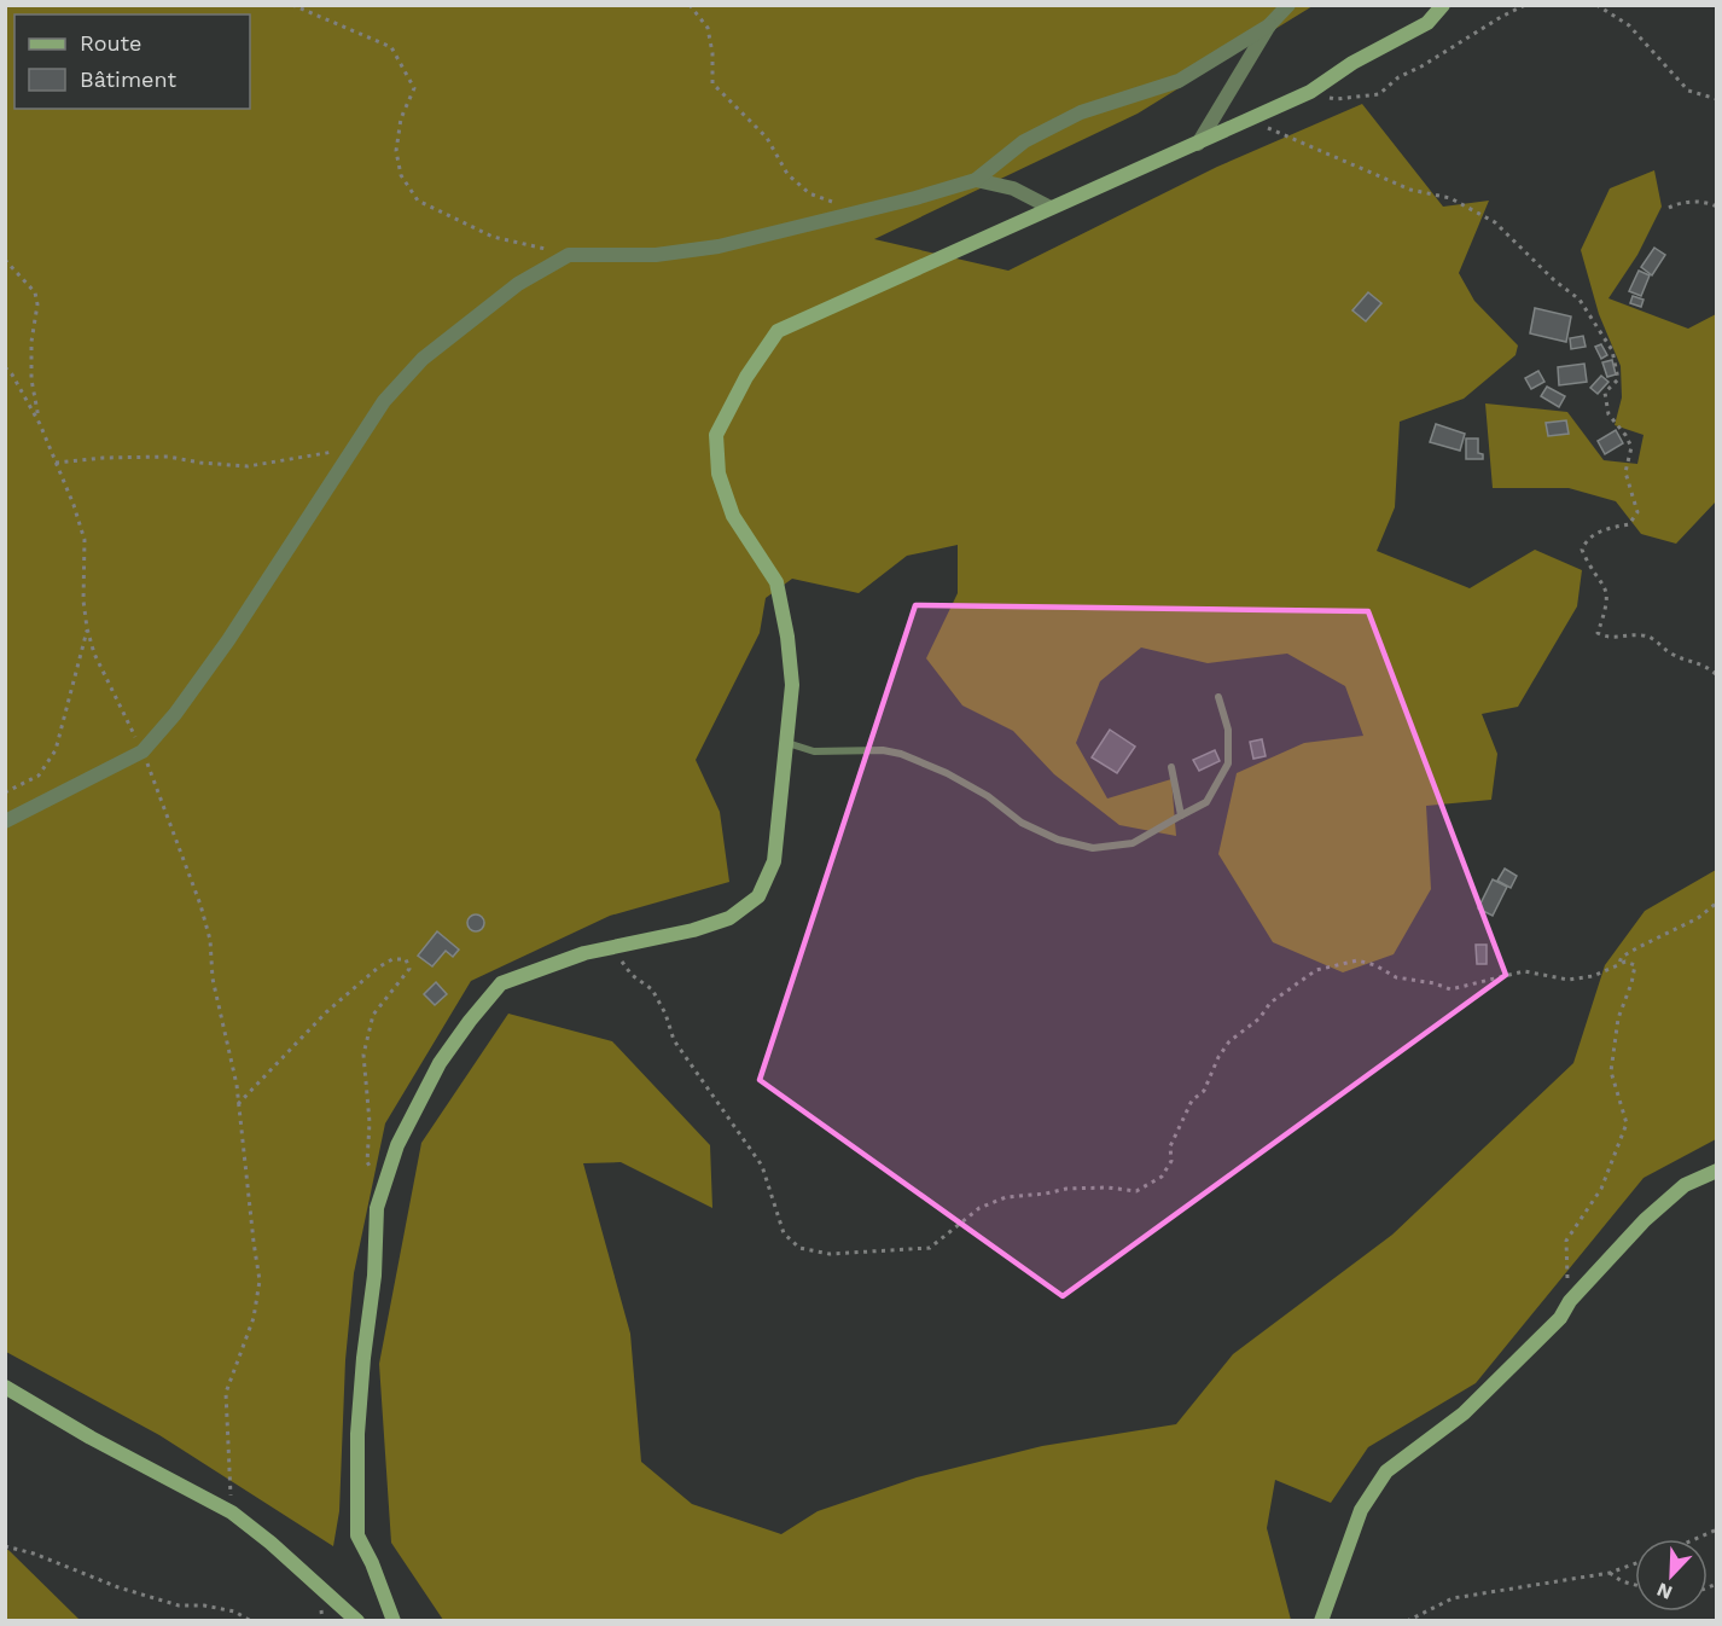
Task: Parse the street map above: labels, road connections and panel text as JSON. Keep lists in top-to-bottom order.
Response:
{
  "legend": ["Route", "Bâtiment"],
  "north": "bottom left"
}
